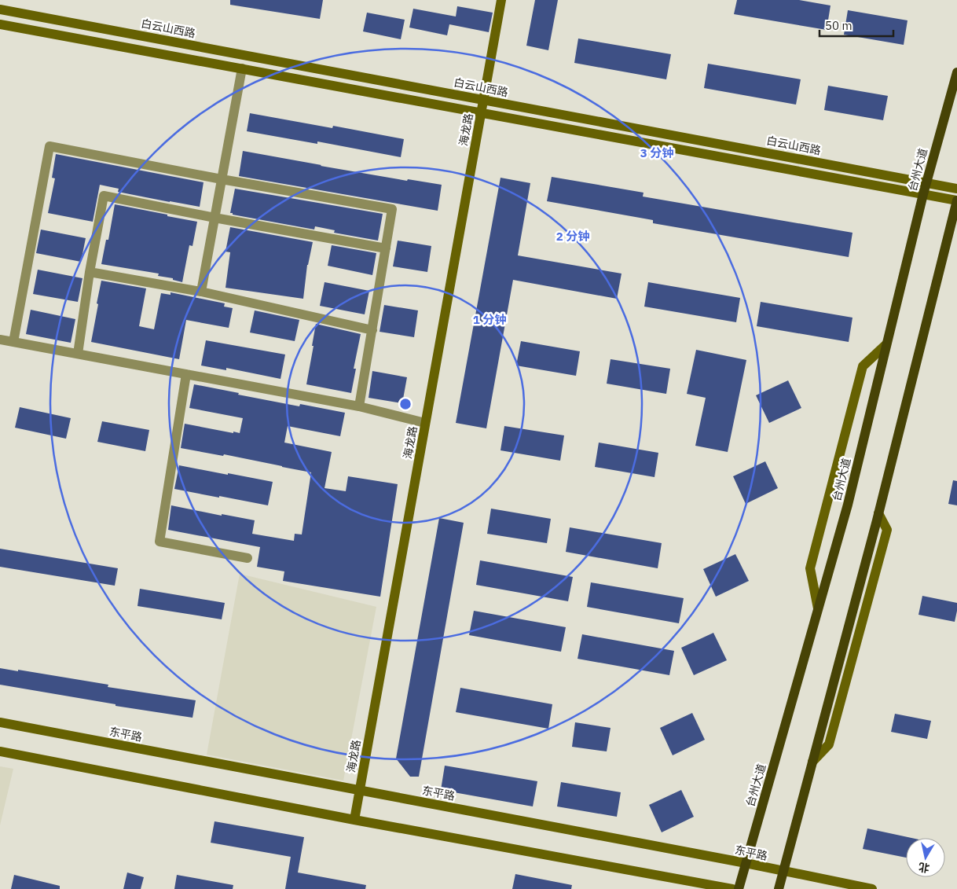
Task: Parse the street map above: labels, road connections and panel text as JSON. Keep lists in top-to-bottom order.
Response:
{
  "streets": {
    "main road": [
      "白云山西路",
      "海龙路",
      "台州大道",
      "东平路"
    ]
  },
  "crossings": [
    ["白云山西路", "海龙路"],
    ["白云山西路", "台州大道"],
    ["海龙路", "东平路"],
    ["台州大道", "东平路"]
  ],
  "scale_bar": "50 m",
  "north": "bottom",
  "rings": ["3 分钟", "2 分钟", "1 分钟"]
}
